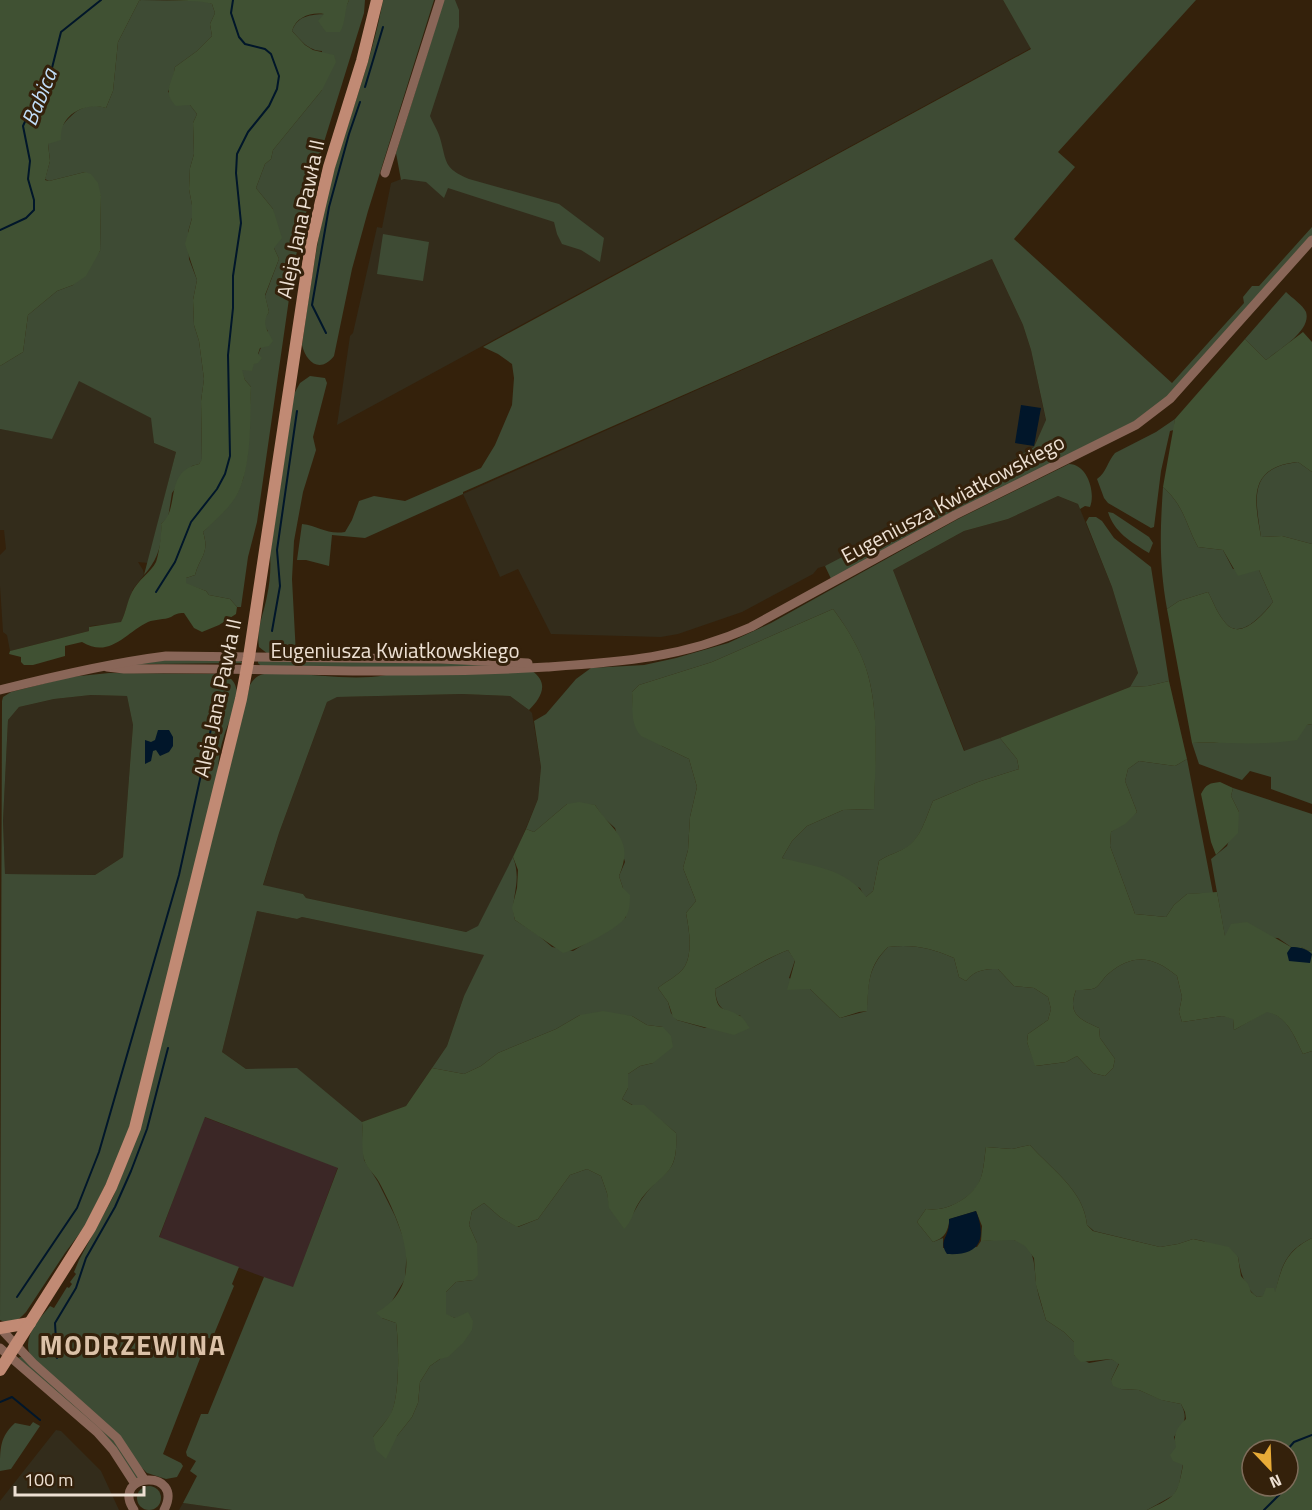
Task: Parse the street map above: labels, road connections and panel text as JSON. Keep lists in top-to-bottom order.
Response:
{
  "streets": {
    "street": ["Aleja Jana Pawła II", "Eugeniusza Kwiatkowskiego"]
  },
  "crossings": [
    ["Aleja Jana Pawła II", "Eugeniusza Kwiatkowskiego"]
  ],
  "districts": ["MODRZEWINA"],
  "water": ["Babica"],
  "scale_bar": "100 m",
  "north": "bottom right"
}
